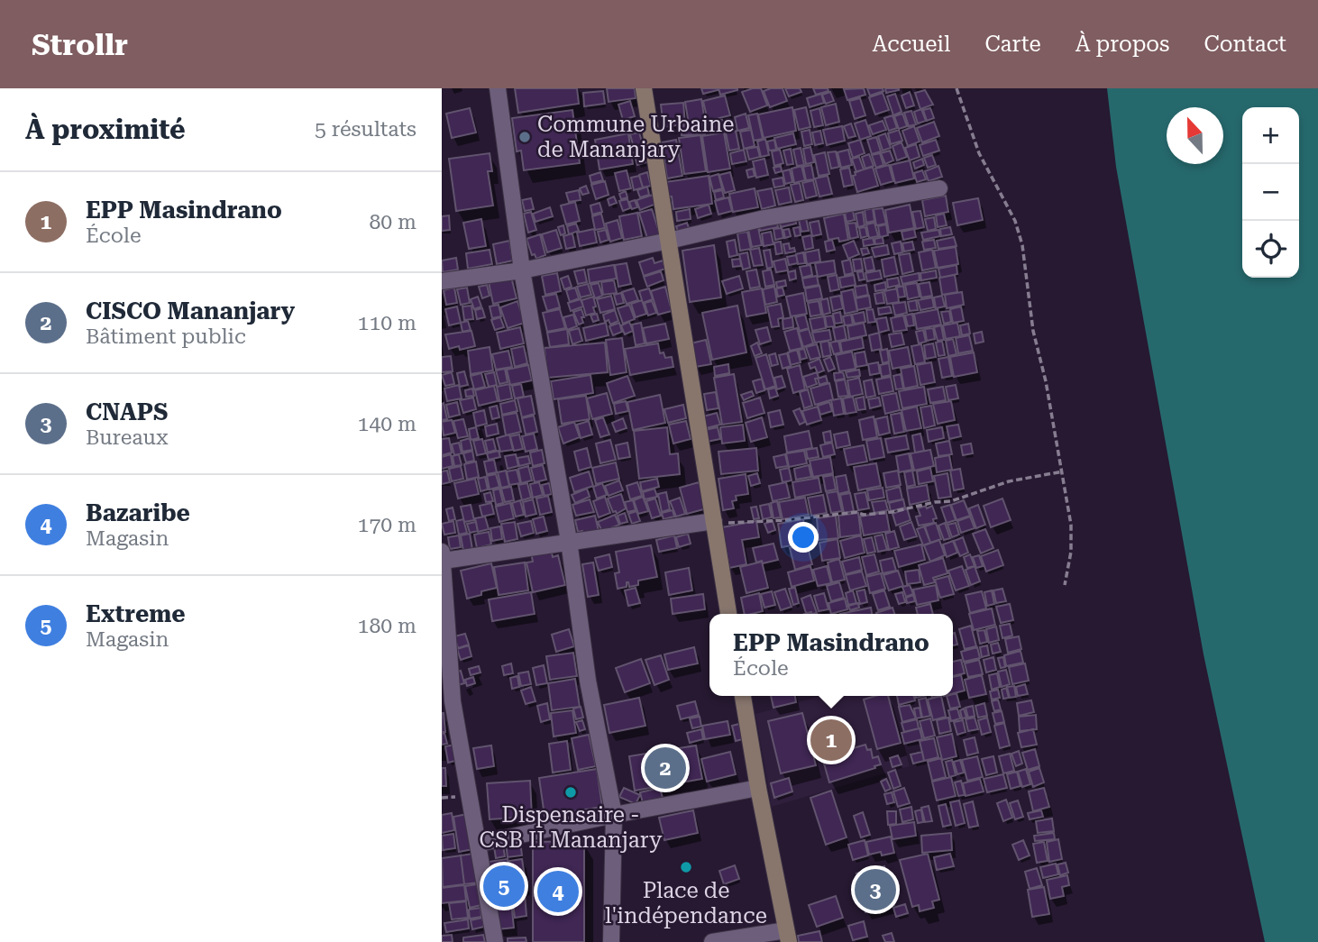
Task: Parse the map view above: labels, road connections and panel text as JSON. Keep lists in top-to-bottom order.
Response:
{
  "places": ["Commune Urbaine de Mananjary", "Dispensaire - CSB II Mananjary", "Place de l'indépendance"],
  "north": "top",
  "page": {
    "header": "Strollr",
    "nav": [
      "Accueil",
      "Carte",
      "À propos",
      "Contact"
    ],
    "heading": ["À proximité", "5 résultats"],
    "map_buttons": ["+", "−"],
    "list": [
      {
        "mark": "1",
        "name": "EPP Masindrano",
        "note": "École",
        "value": "80 m"
      },
      {
        "mark": "2",
        "name": "CISCO Mananjary",
        "note": "Bâtiment public",
        "value": "110 m"
      },
      {
        "mark": "3",
        "name": "CNAPS",
        "note": "Bureaux",
        "value": "140 m"
      },
      {
        "mark": "4",
        "name": "Bazaribe",
        "note": "Magasin",
        "value": "170 m"
      },
      {
        "mark": "5",
        "name": "Extreme",
        "note": "Magasin",
        "value": "180 m"
      }
    ],
    "popup": ["EPP Masindrano", "École"],
    "pins": [
      "1",
      "2",
      "5",
      "3",
      "4"
    ]
  }
}
